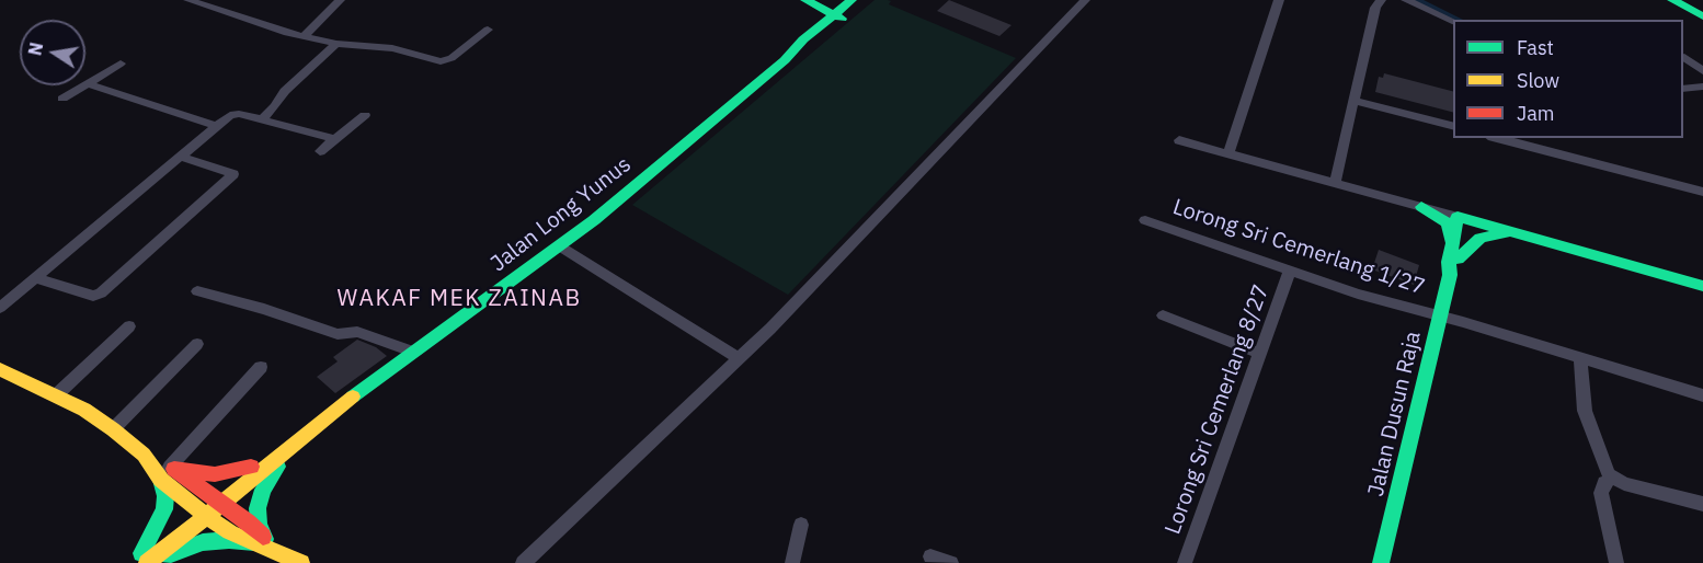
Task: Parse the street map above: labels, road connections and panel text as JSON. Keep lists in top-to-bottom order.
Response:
{
  "streets": {
    "main road": ["Jalan Long Yunus", "Jalan Dusun Raja"],
    "street": ["Lorong Sri Cemerlang 1/27", "Lorong Sri Cemerlang 8/27"]
  },
  "crossings": [
    ["Lorong Sri Cemerlang 1/27", "Lorong Sri Cemerlang 8/27"],
    ["Lorong Sri Cemerlang 1/27", "Jalan Dusun Raja"]
  ],
  "districts": ["WAKAF MEK ZAINAB"],
  "legend": ["Fast", "Slow", "Jam"],
  "north": "left"
}
